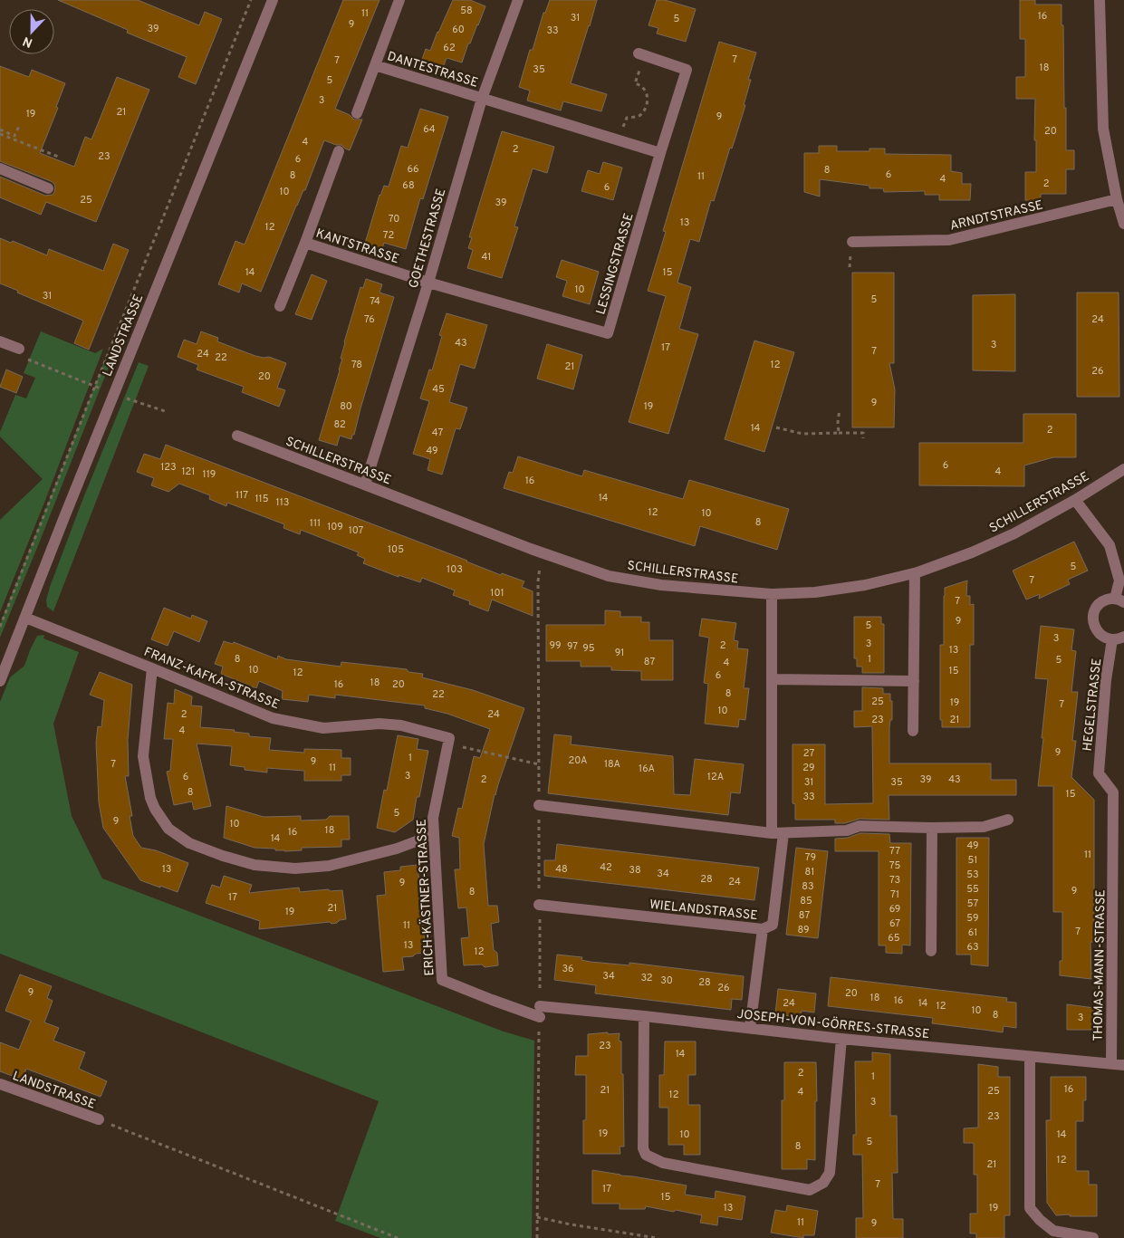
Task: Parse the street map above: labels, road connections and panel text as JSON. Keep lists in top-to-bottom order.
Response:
{
  "streets": {
    "street": [
      "DANTESTRASSE",
      "ARNDTSTRASSE",
      "GOETHESTRASSE",
      "KANTSTRASSE",
      "LESSINGSTRASSE",
      "LANDSTRASSE",
      "SCHILLERSTRASSE",
      "FRANZ-KAFKA-STRASSE",
      "HEGELSTRASSE",
      "ERICH-KÄSTNER-STRASSE",
      "WIELANDSTRASSE",
      "THOMAS-MANN-STRASSE",
      "JOSEPH-VON-GÖRRES-STRASSE"
    ]
  },
  "crossings": [
    ["DANTESTRASSE", "GOETHESTRASSE"],
    ["GOETHESTRASSE", "KANTSTRASSE"],
    ["GOETHESTRASSE", "LESSINGSTRASSE"],
    ["GOETHESTRASSE", "SCHILLERSTRASSE"],
    ["KANTSTRASSE", "LESSINGSTRASSE"],
    ["LANDSTRASSE", "FRANZ-KAFKA-STRASSE"],
    ["FRANZ-KAFKA-STRASSE", "ERICH-KÄSTNER-STRASSE"],
    ["HEGELSTRASSE", "THOMAS-MANN-STRASSE"],
    ["ERICH-KÄSTNER-STRASSE", "JOSEPH-VON-GÖRRES-STRASSE"],
    ["THOMAS-MANN-STRASSE", "JOSEPH-VON-GÖRRES-STRASSE"]
  ],
  "house_numbers": [
    "58",
    "11",
    "16",
    "31",
    "5",
    "9",
    "39",
    "60",
    "33",
    "62",
    "7",
    "7",
    "18",
    "35",
    "5",
    "3",
    "21",
    "19",
    "9",
    "64",
    "20",
    "4",
    "2",
    "23",
    "6",
    "66",
    "8",
    "6",
    "8",
    "11",
    "4",
    "2",
    "68",
    "6",
    "10",
    "25",
    "39",
    "70",
    "13",
    "12",
    "72",
    "41",
    "14",
    "15",
    "10",
    "31",
    "5",
    "74",
    "76",
    "24",
    "43",
    "3",
    "17",
    "7",
    "24",
    "22",
    "78",
    "12",
    "21",
    "26",
    "20",
    "45",
    "9",
    "80",
    "19",
    "82",
    "14",
    "2",
    "47",
    "49",
    "6",
    "123",
    "121",
    "4",
    "119",
    "16",
    "117",
    "14",
    "115",
    "113",
    "12",
    "10",
    "8",
    "111",
    "109",
    "107",
    "105",
    "5",
    "103",
    "7",
    "101",
    "7",
    "9",
    "5",
    "3",
    "3",
    "99",
    "2",
    "97",
    "95",
    "13",
    "91",
    "8",
    "1",
    "5",
    "87",
    "4",
    "10",
    "15",
    "12",
    "6",
    "18",
    "16",
    "20",
    "8",
    "22",
    "25",
    "19",
    "7",
    "10",
    "2",
    "24",
    "23",
    "21",
    "4",
    "9",
    "27",
    "1",
    "20A",
    "9",
    "7",
    "18A",
    "11",
    "29",
    "16A",
    "3",
    "6",
    "12A",
    "2",
    "39",
    "43",
    "31",
    "35",
    "8",
    "15",
    "33",
    "5",
    "9",
    "10",
    "18",
    "16",
    "14",
    "49",
    "77",
    "11",
    "79",
    "51",
    "75",
    "42",
    "13",
    "48",
    "38",
    "81",
    "34",
    "53",
    "28",
    "73",
    "24",
    "9",
    "83",
    "55",
    "9",
    "8",
    "71",
    "17",
    "85",
    "57",
    "21",
    "69",
    "19",
    "87",
    "59",
    "67",
    "11",
    "89",
    "7",
    "61",
    "65",
    "13",
    "63",
    "12",
    "36",
    "34",
    "32",
    "30",
    "28",
    "26",
    "9",
    "20",
    "18",
    "16",
    "24",
    "14",
    "12",
    "10",
    "8",
    "3",
    "23",
    "14",
    "2",
    "1",
    "16",
    "21",
    "25",
    "4",
    "12",
    "3",
    "23",
    "19",
    "10",
    "14",
    "5",
    "8",
    "12",
    "21",
    "7",
    "17",
    "15",
    "13",
    "19",
    "11",
    "9"
  ],
  "north": "bottom"
}
